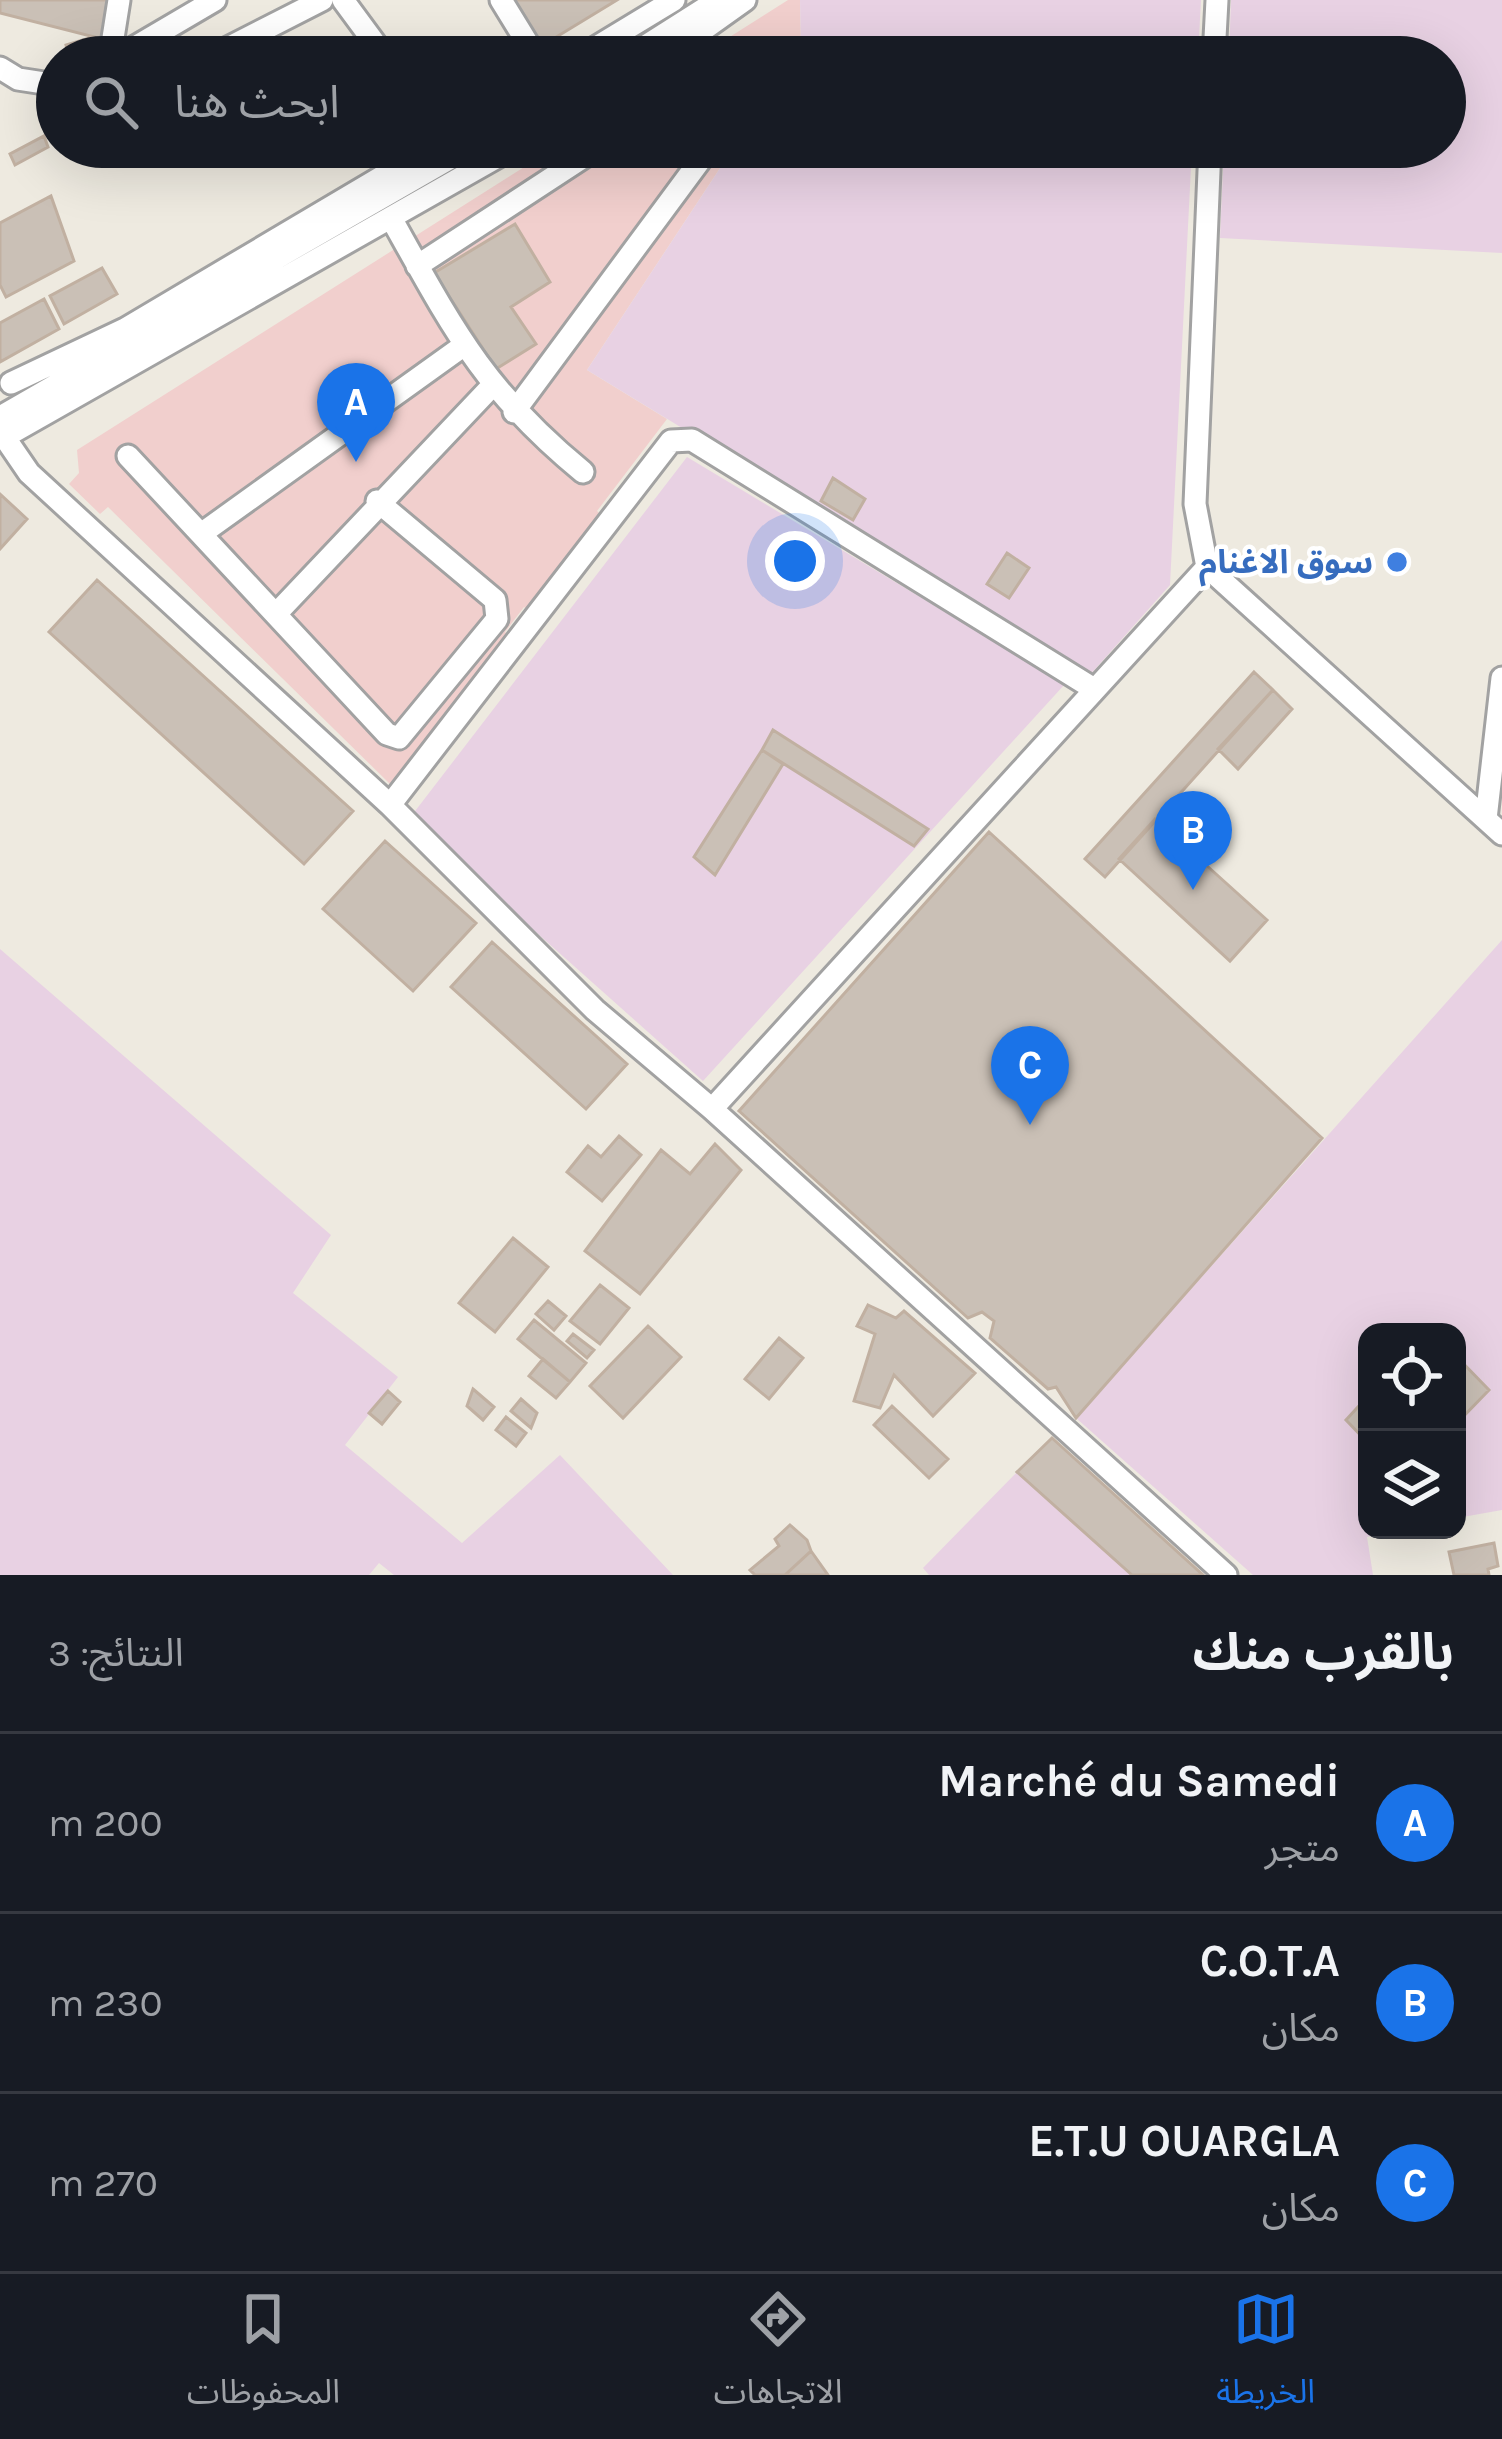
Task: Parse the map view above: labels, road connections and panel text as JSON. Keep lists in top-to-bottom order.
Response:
{
  "places": ["سوق الاغنام"],
  "page": {
    "search": "ابحث هنا",
    "pins": ["A", "B", "C"],
    "heading": ["بالقرب منك", "النتائج: 3"],
    "list": [
      {
        "mark": "A",
        "name": "Marché du Samedi",
        "note": "متجر",
        "value": "200 m"
      },
      {
        "mark": "B",
        "name": "C.O.T.A",
        "note": "مكان",
        "value": "230 m"
      },
      {
        "mark": "C",
        "name": "E.T.U OUARGLA",
        "note": "مكان",
        "value": "270 m"
      }
    ],
    "nav": ["الخريطة", "الاتجاهات", "المحفوظات"]
  }
}
